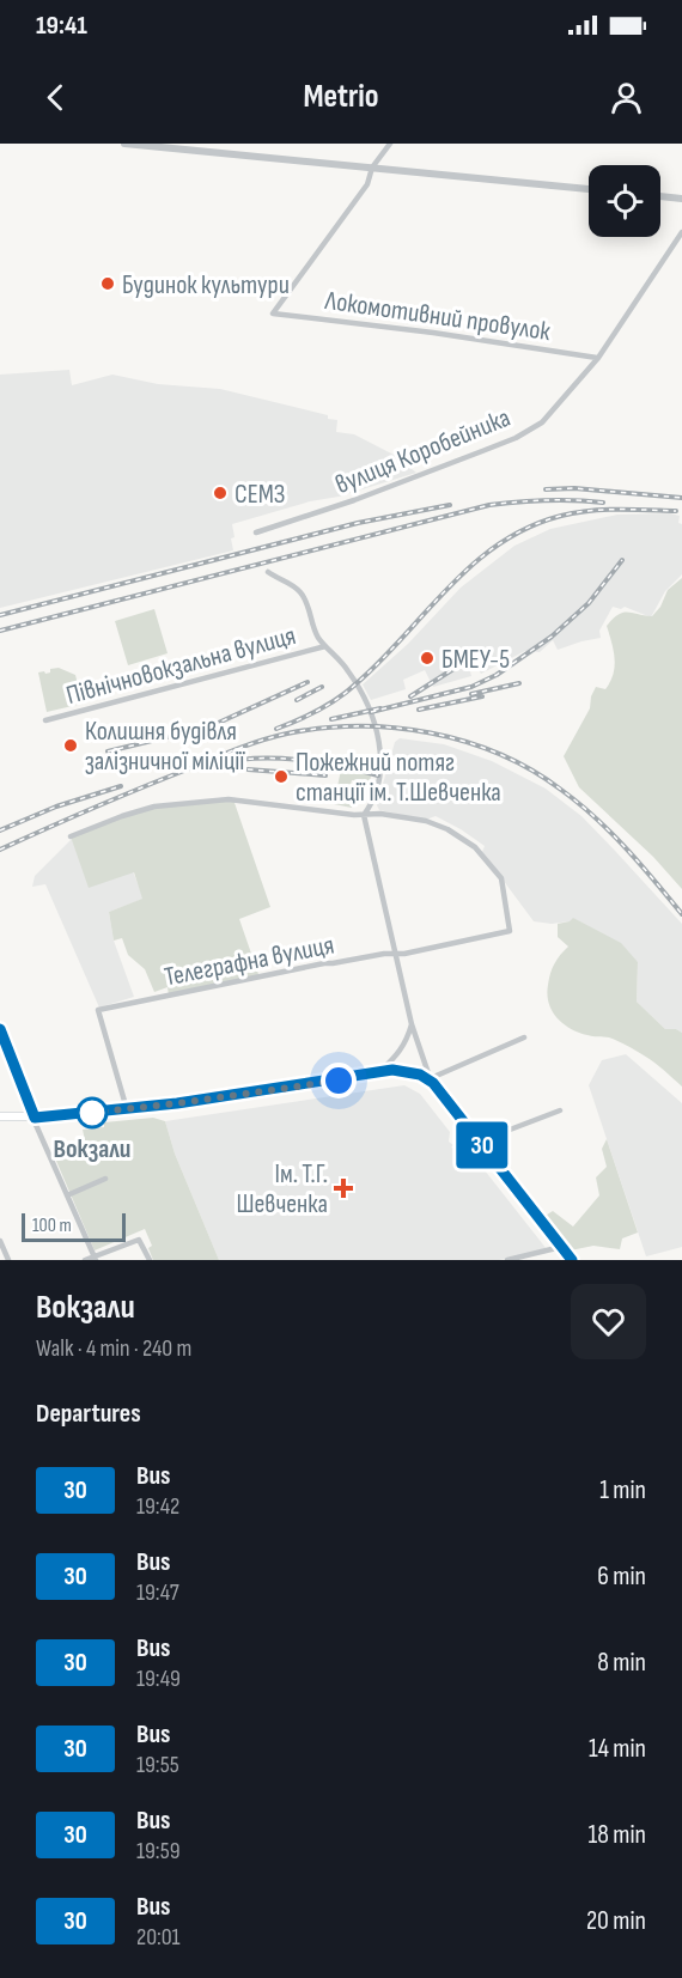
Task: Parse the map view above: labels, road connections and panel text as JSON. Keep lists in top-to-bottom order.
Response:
{
  "streets": {
    "street": [
      "Локомотивний провулок",
      "вулиця Коробейника",
      "Північновокзальна вулиця",
      "Телеграфна вулиця"
    ]
  },
  "crossings": [
    ["Локомотивний провулок", "вулиця Коробейника"],
    ["Північновокзальна вулиця", "Телеграфна вулиця"]
  ],
  "places": {
    "other": [
      "Будинок культури",
      "СЕМЗ",
      "БМЕУ-5",
      "Колишня будівля залізничної міліції",
      "Пожежний потяг станції ім. Т.Шевченка",
      "Вокзали"
    ],
    "health": ["Ім. Т.Г. Шевченка"]
  },
  "lines": ["bus line 30"],
  "scale_bar": "100 m",
  "page": {
    "status": "19:41",
    "header": "Metrio",
    "on_map": "30",
    "scale": "100 m",
    "heading": [
      ["Вокзали", "Walk · 4 min · 240 m"],
      "Departures"
    ],
    "list": [
      {
        "mark": "30",
        "name": "Bus",
        "note": "19:42",
        "value": "1 min"
      },
      {
        "mark": "30",
        "name": "Bus",
        "note": "19:47",
        "value": "6 min"
      },
      {
        "mark": "30",
        "name": "Bus",
        "note": "19:49",
        "value": "8 min"
      },
      {
        "mark": "30",
        "name": "Bus",
        "note": "19:55",
        "value": "14 min"
      },
      {
        "mark": "30",
        "name": "Bus",
        "note": "19:59",
        "value": "18 min"
      },
      {
        "mark": "30",
        "name": "Bus",
        "note": "20:01",
        "value": "20 min"
      }
    ]
  }
}
